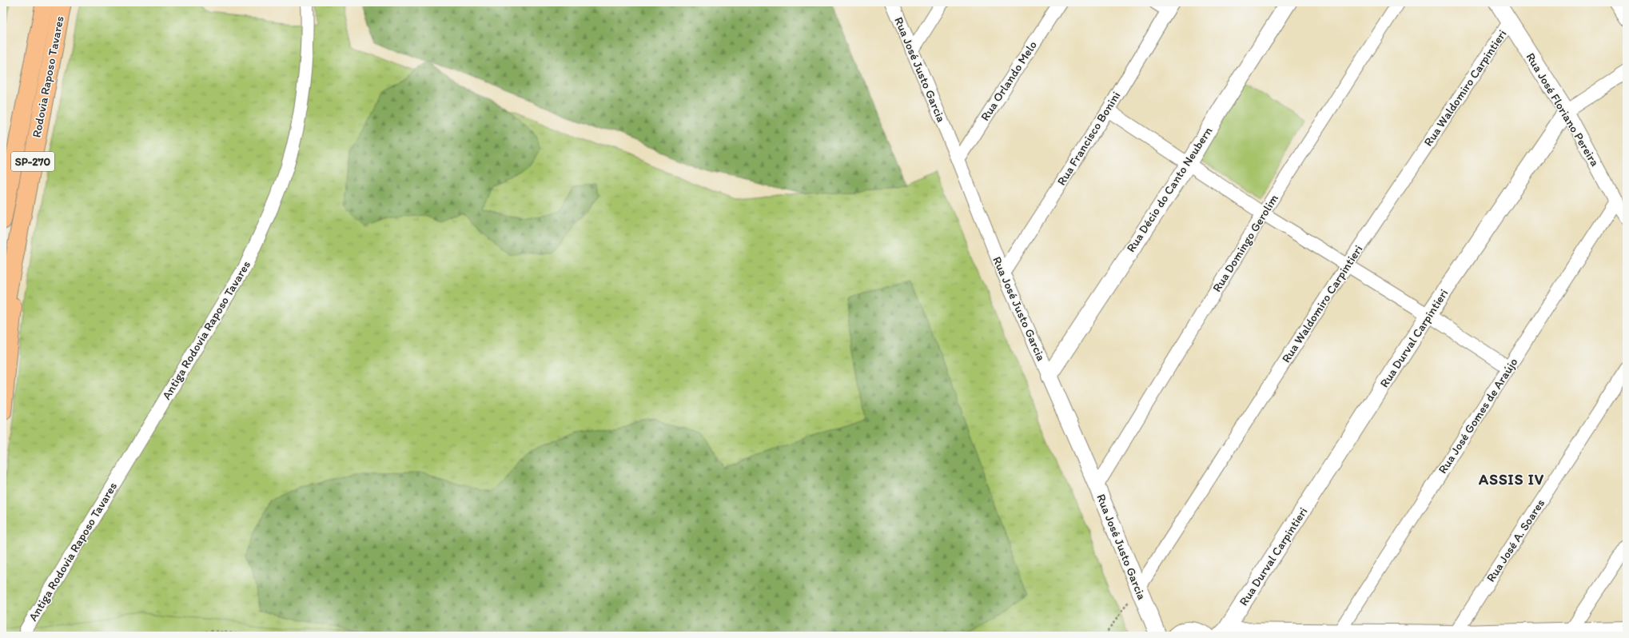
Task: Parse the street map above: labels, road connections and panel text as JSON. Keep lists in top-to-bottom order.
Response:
{
  "streets": {
    "highway": ["Rodovia Raposo Tavares", "SP-270"],
    "street": [
      "Rua José Justo Garcia",
      "Rua Orlando Melo",
      "Rua Waldomiro Carpintieri",
      "Rua José Floriano Pereira",
      "Rua Francisco Bonini",
      "Rua Décio do Canto Neubern",
      "Rua Domingo Gerolim",
      "Antiga Rodovia Raposo Tavares",
      "Rua Durval Carpintieri",
      "Rua José Gomes de Araújo",
      "Rua José A. Soares"
    ]
  },
  "crossings": [
    ["Rua José Justo Garcia", "Rua Orlando Melo"],
    ["Rua José Justo Garcia", "Rua Waldomiro Carpintieri"],
    ["Rua José Justo Garcia", "Rua Francisco Bonini"],
    ["Rua José Justo Garcia", "Rua Décio do Canto Neubern"],
    ["Rua José Justo Garcia", "Rua Domingo Gerolim"],
    ["Rua Waldomiro Carpintieri", "Rua José Floriano Pereira"],
    ["Rua José Floriano Pereira", "Rua Durval Carpintieri"],
    ["Rua José Floriano Pereira", "Rua José Gomes de Araújo"]
  ],
  "districts": ["ASSIS IV"]
}
